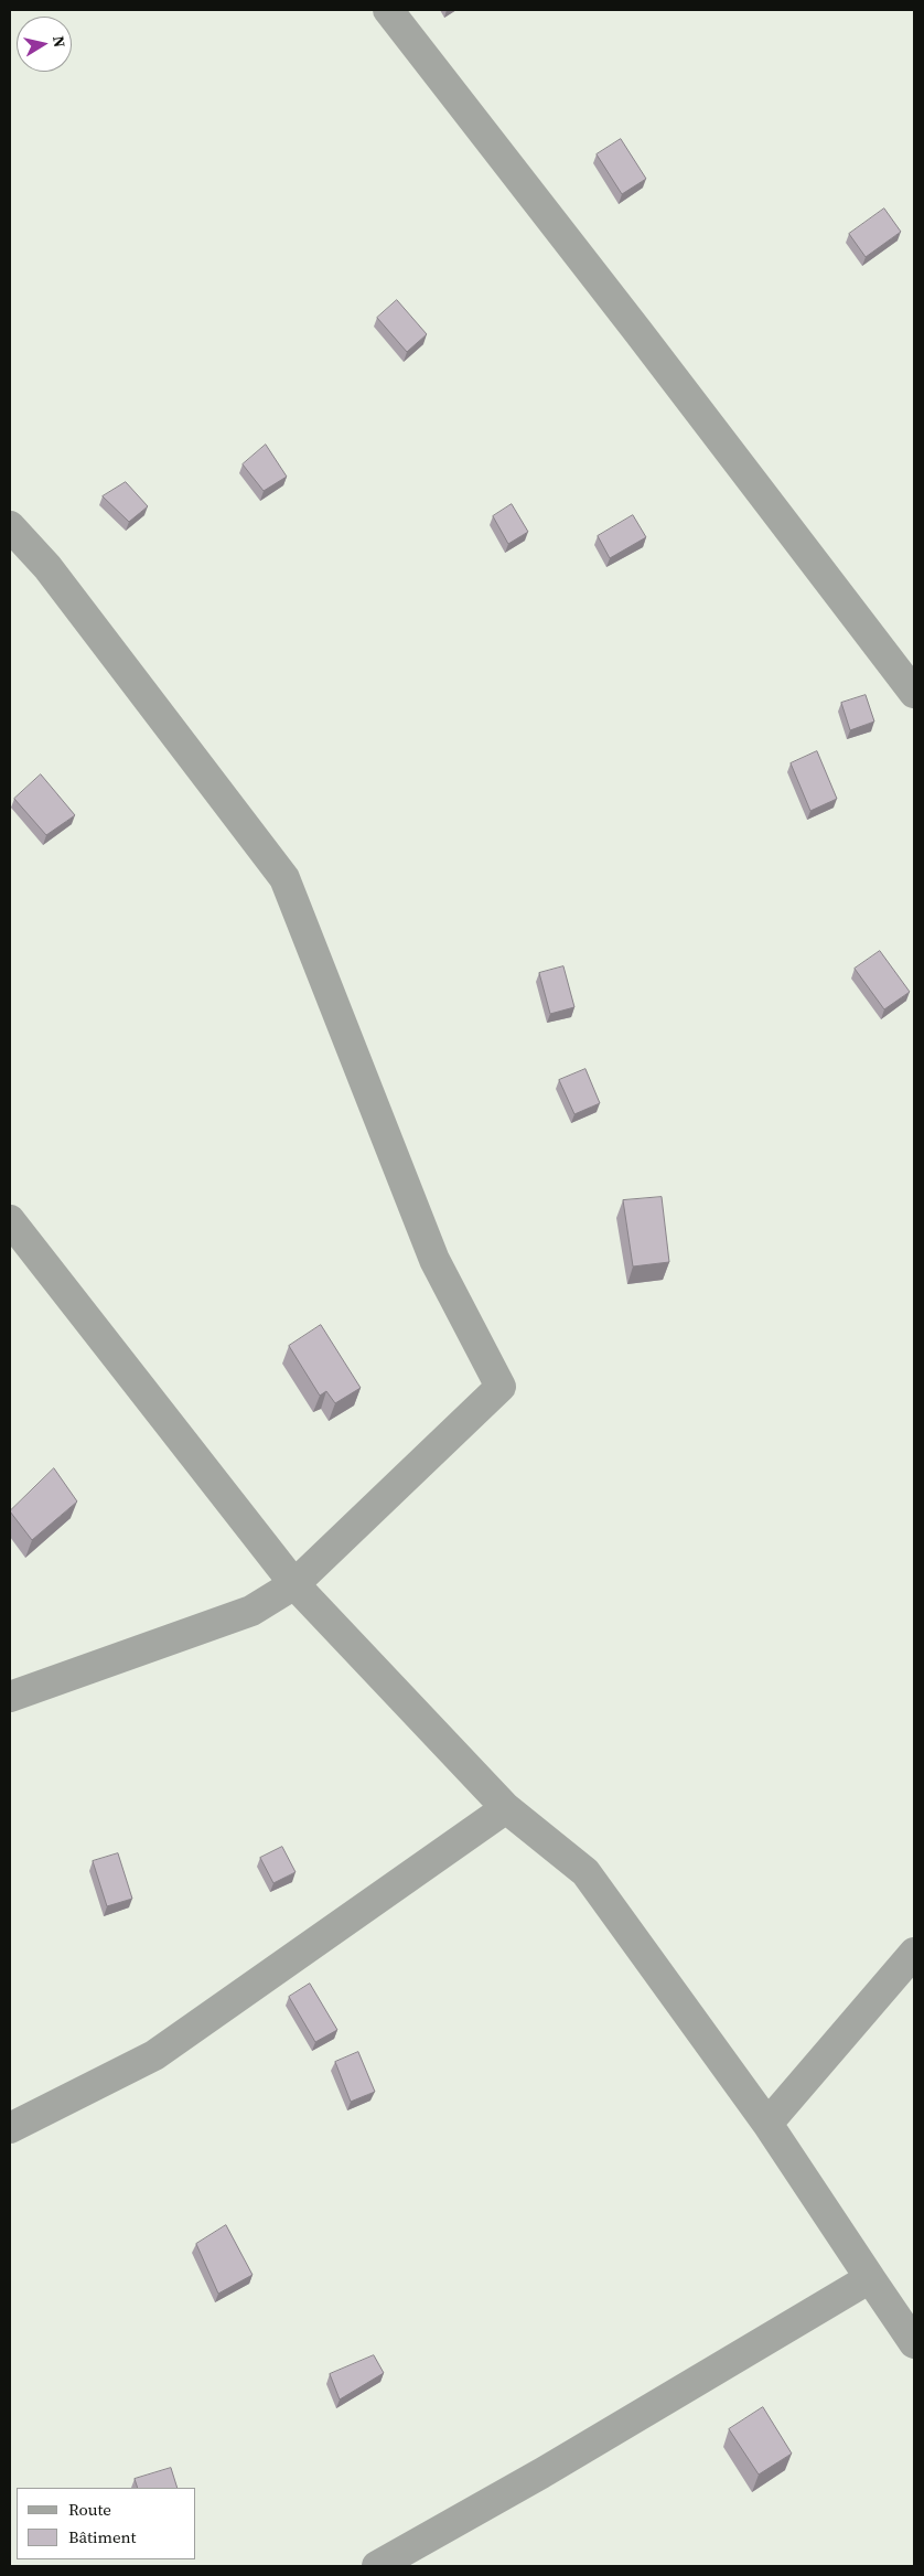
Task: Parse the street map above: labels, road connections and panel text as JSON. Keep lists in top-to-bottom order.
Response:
{
  "legend": ["Route", "Bâtiment"],
  "north": "right"
}
